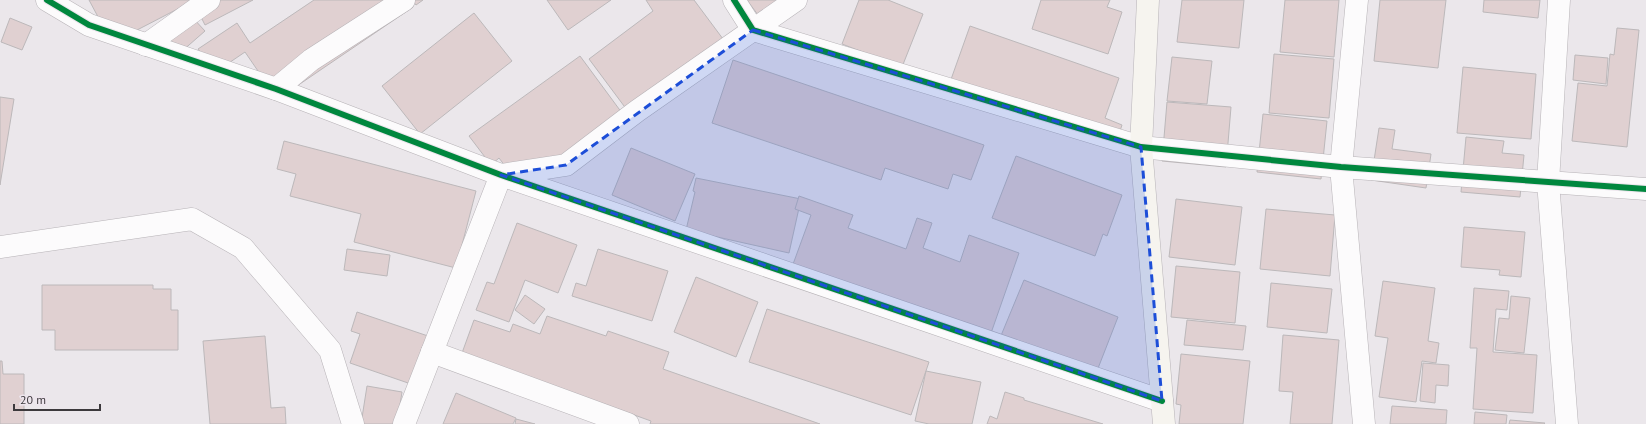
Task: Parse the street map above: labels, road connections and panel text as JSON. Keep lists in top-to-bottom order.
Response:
{
  "scale_bar": "20 m"
}
